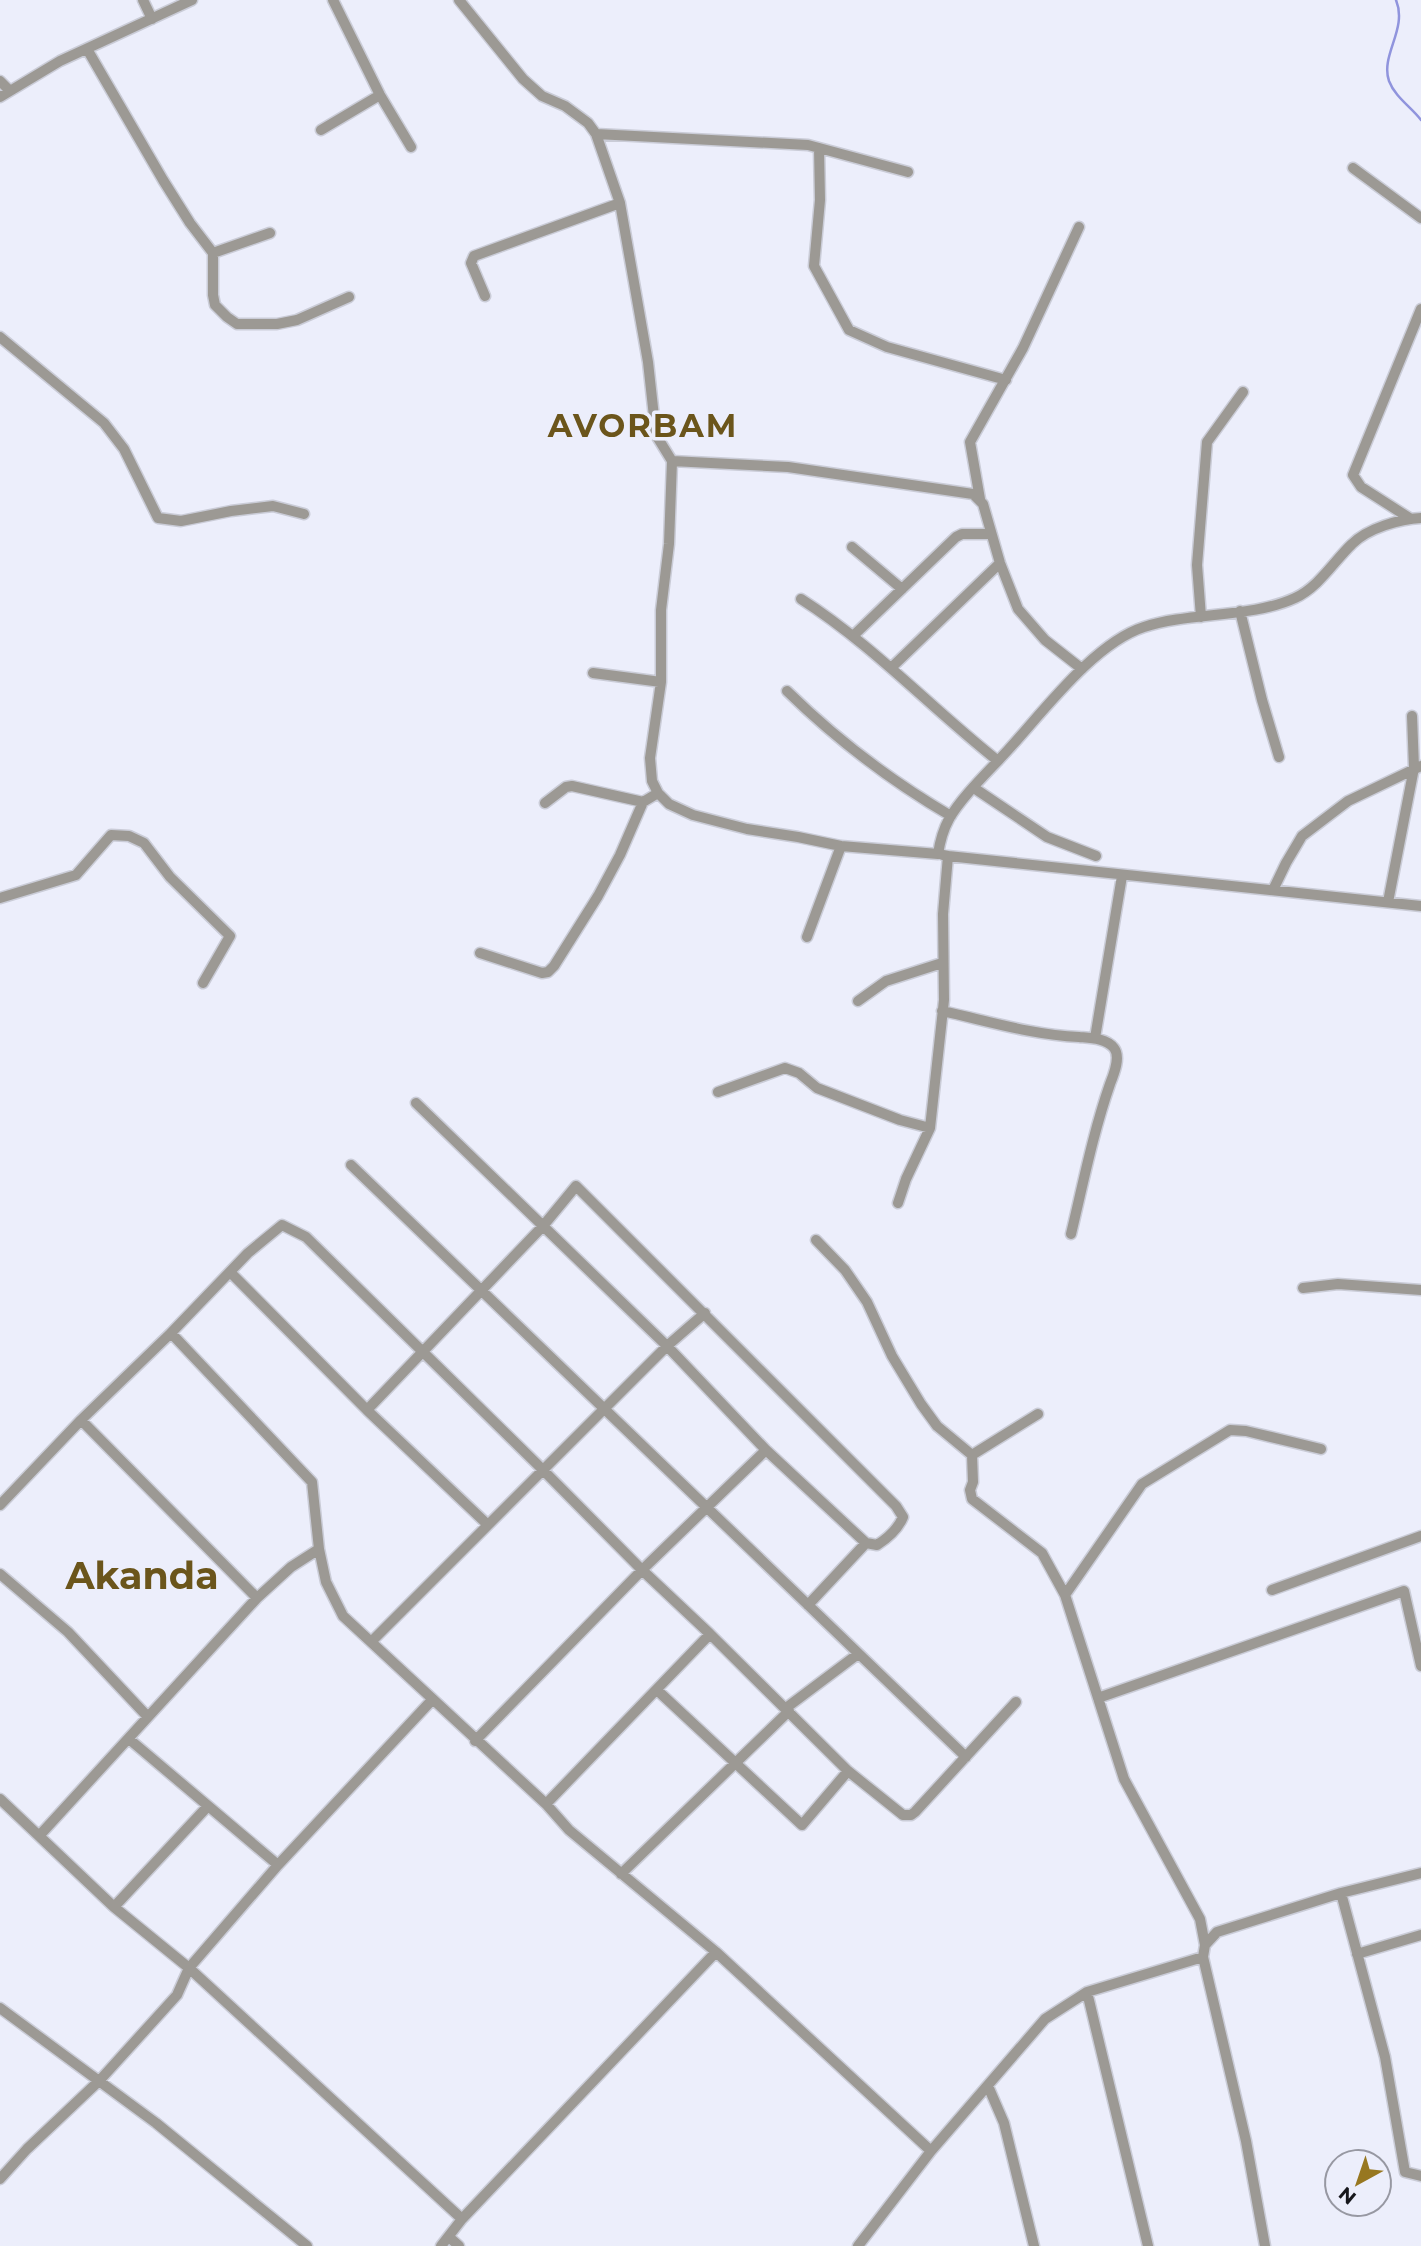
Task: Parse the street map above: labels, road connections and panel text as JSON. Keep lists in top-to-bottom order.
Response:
{
  "districts": ["AVORBAM", "Akanda"],
  "north": "bottom left"
}
